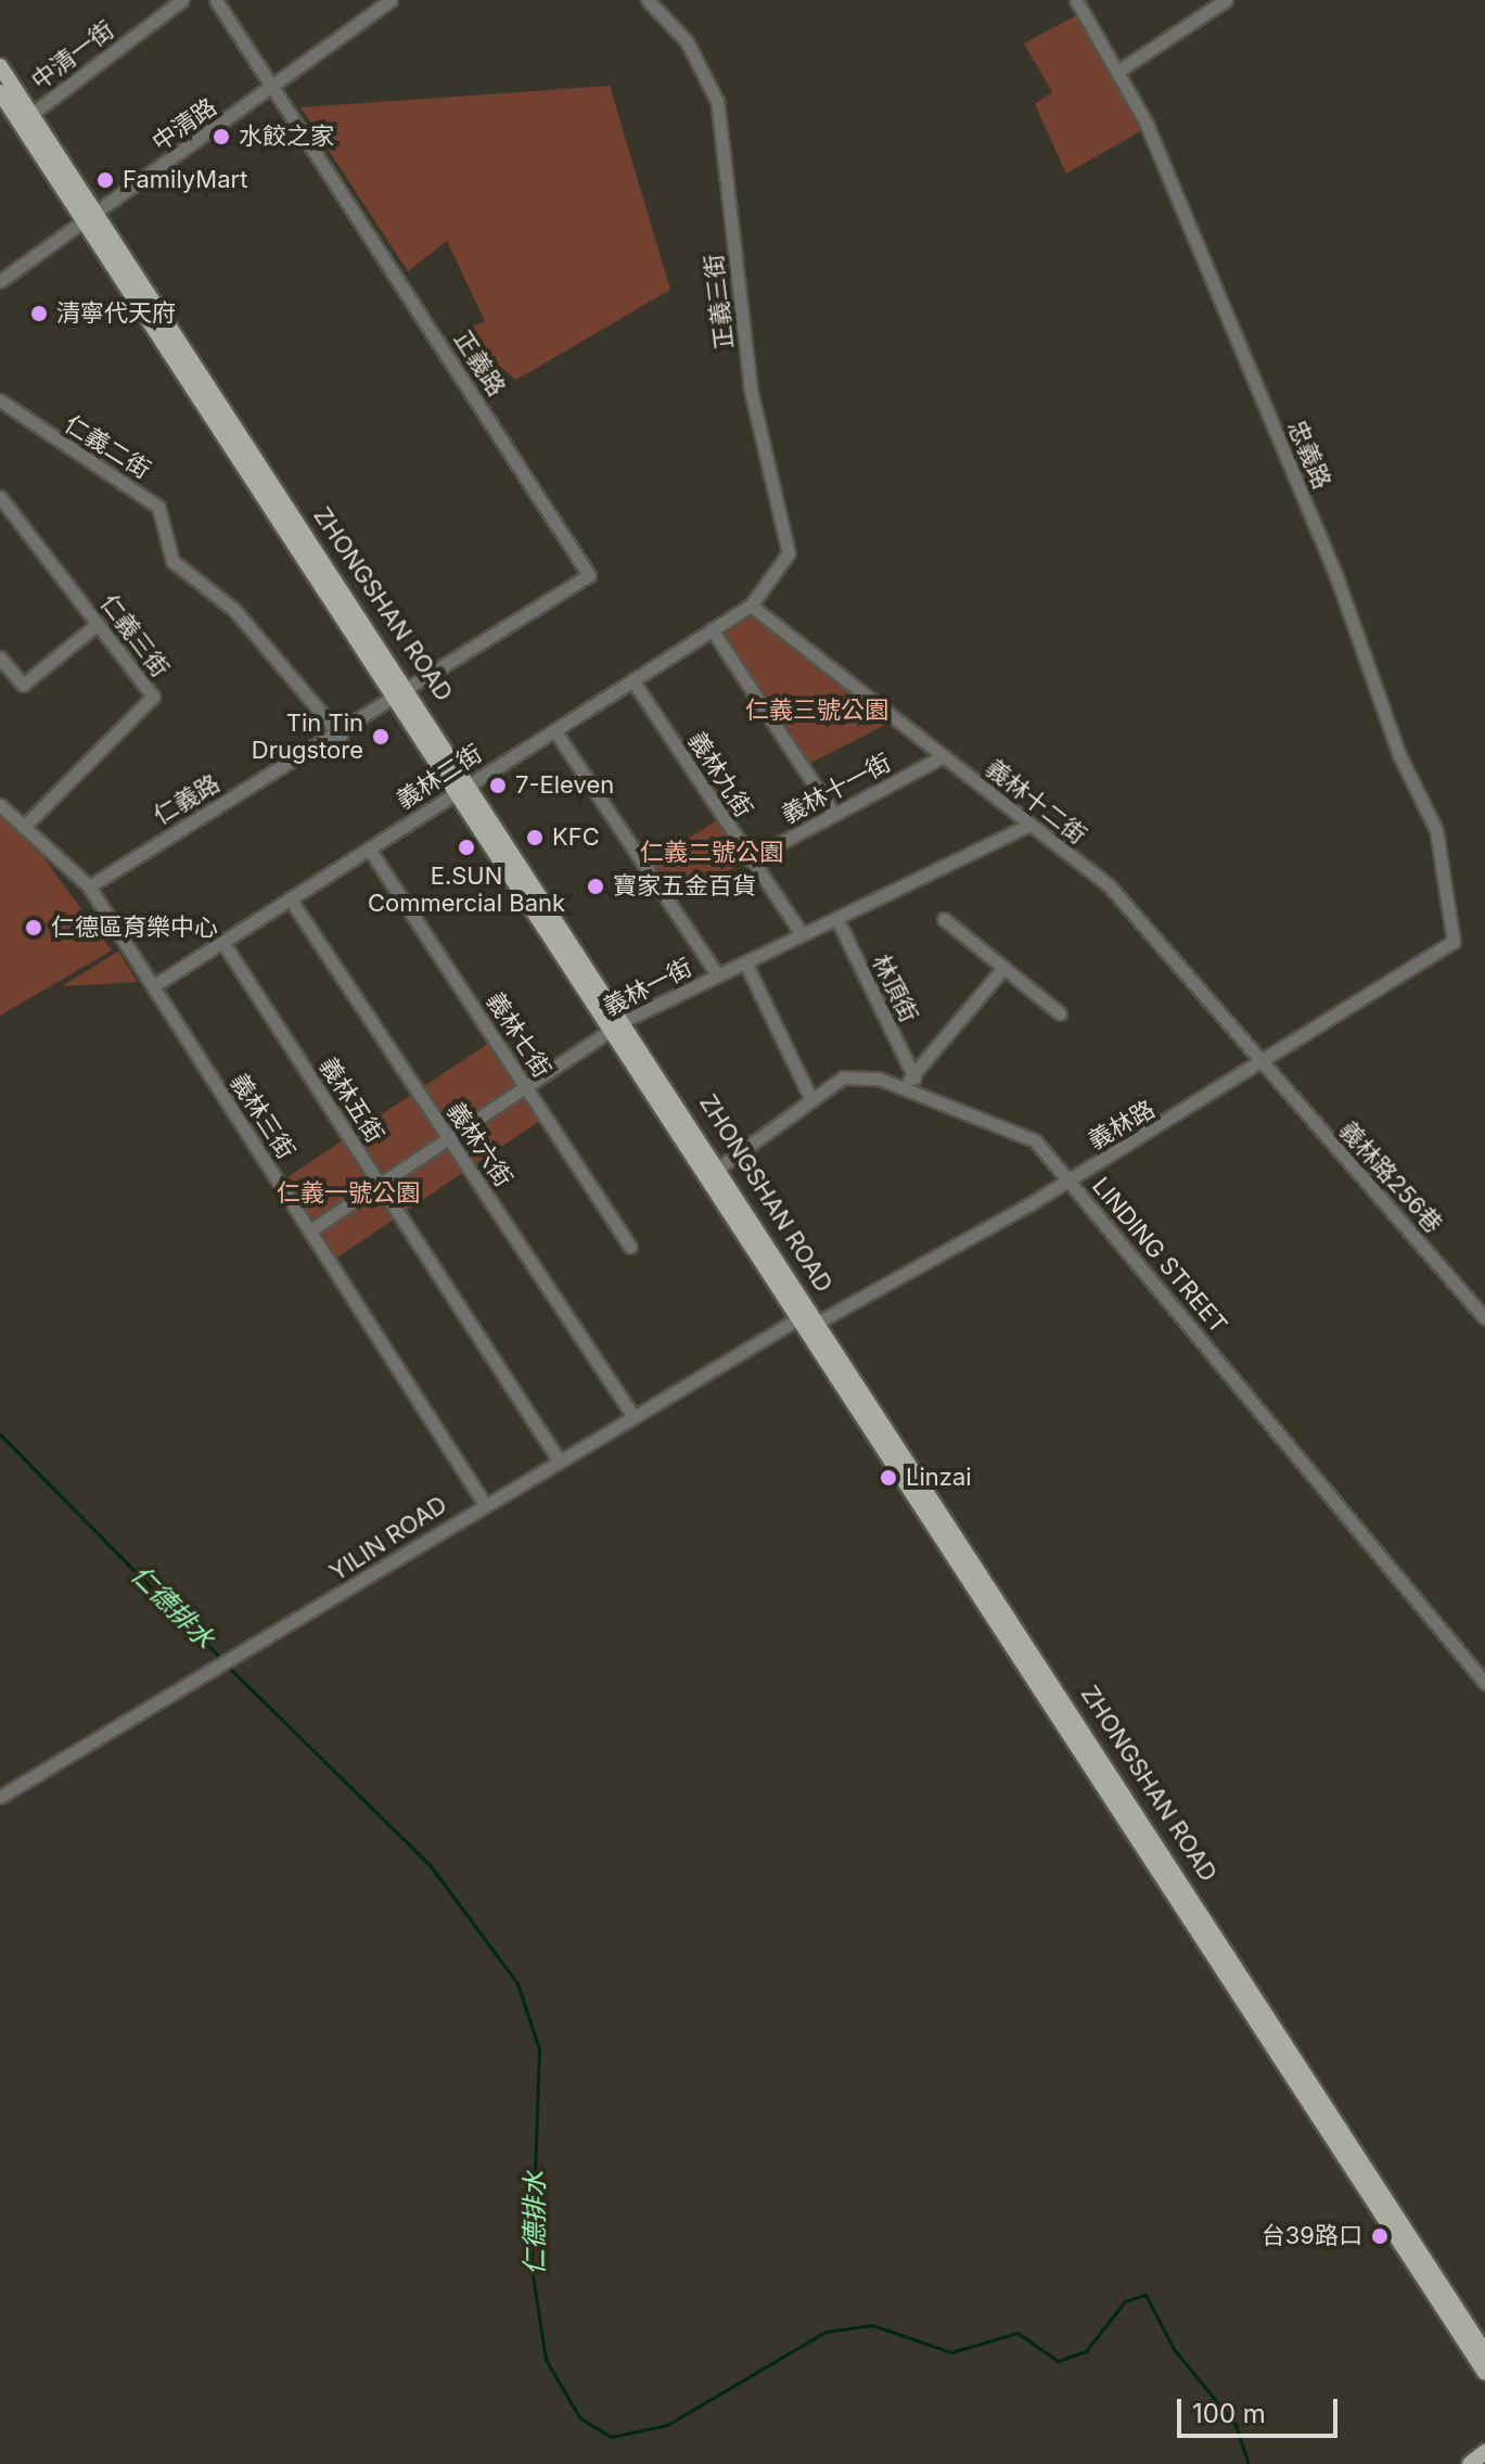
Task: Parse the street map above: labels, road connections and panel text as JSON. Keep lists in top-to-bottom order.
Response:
{
  "streets": {
    "main road": ["ZHONGSHAN ROAD"],
    "street": [
      "中清一街",
      "中清路",
      "正義三街",
      "正義路",
      "仁義二街",
      "忠義路",
      "仁義三街",
      "義林九街",
      "義林二街",
      "義林十一街",
      "仁義路",
      "義林十二街",
      "義林一街",
      "林頂街",
      "義林七街",
      "義林五街",
      "義林三街",
      "義林路",
      "義林六街",
      "義林路256巷",
      "LINDING STREET",
      "YILIN ROAD"
    ]
  },
  "crossings": [
    ["中清一街", "ZHONGSHAN ROAD"],
    ["中清路", "正義路"],
    ["中清路", "ZHONGSHAN ROAD"],
    ["正義三街", "義林二街"],
    ["正義三街", "義林十二街"],
    ["正義路", "ZHONGSHAN ROAD"],
    ["正義路", "仁義路"],
    ["仁義二街", "仁義路"],
    ["忠義路", "義林路"],
    ["ZHONGSHAN ROAD", "義林二街"],
    ["ZHONGSHAN ROAD", "仁義路"],
    ["ZHONGSHAN ROAD", "義林一街"],
    ["ZHONGSHAN ROAD", "義林路"],
    ["ZHONGSHAN ROAD", "LINDING STREET"],
    ["ZHONGSHAN ROAD", "YILIN ROAD"],
    ["義林九街", "義林二街"],
    ["義林九街", "義林十一街"],
    ["義林九街", "義林一街"],
    ["義林二街", "義林十二街"],
    ["義林二街", "義林七街"],
    ["義林二街", "義林五街"],
    ["義林二街", "義林三街"],
    ["義林二街", "義林六街"],
    ["義林十一街", "義林十二街"],
    ["仁義路", "義林三街"],
    ["義林十二街", "義林一街"],
    ["義林十二街", "義林路"],
    ["義林十二街", "義林路256巷"],
    ["義林一街", "林頂街"],
    ["義林一街", "義林七街"],
    ["義林一街", "義林五街"],
    ["義林一街", "義林三街"],
    ["義林一街", "義林六街"],
    ["林頂街", "LINDING STREET"],
    ["義林五街", "YILIN ROAD"],
    ["義林三街", "YILIN ROAD"],
    ["義林路", "義林路256巷"],
    ["義林路", "LINDING STREET"],
    ["義林六街", "YILIN ROAD"]
  ],
  "water": ["仁德排水"],
  "parks": ["仁義三號公園", "仁義二號公園", "仁義一號公園"],
  "places": [
    "水餃之家",
    "FamilyMart",
    "清寧代天府",
    "Tin Tin Drugstore",
    "7-Eleven",
    "KFC",
    "E.SUN Commercial Bank",
    "寶家五金百貨",
    "仁德區育樂中心",
    "Linzai",
    "台39路口"
  ],
  "scale_bar": "100 m"
}
